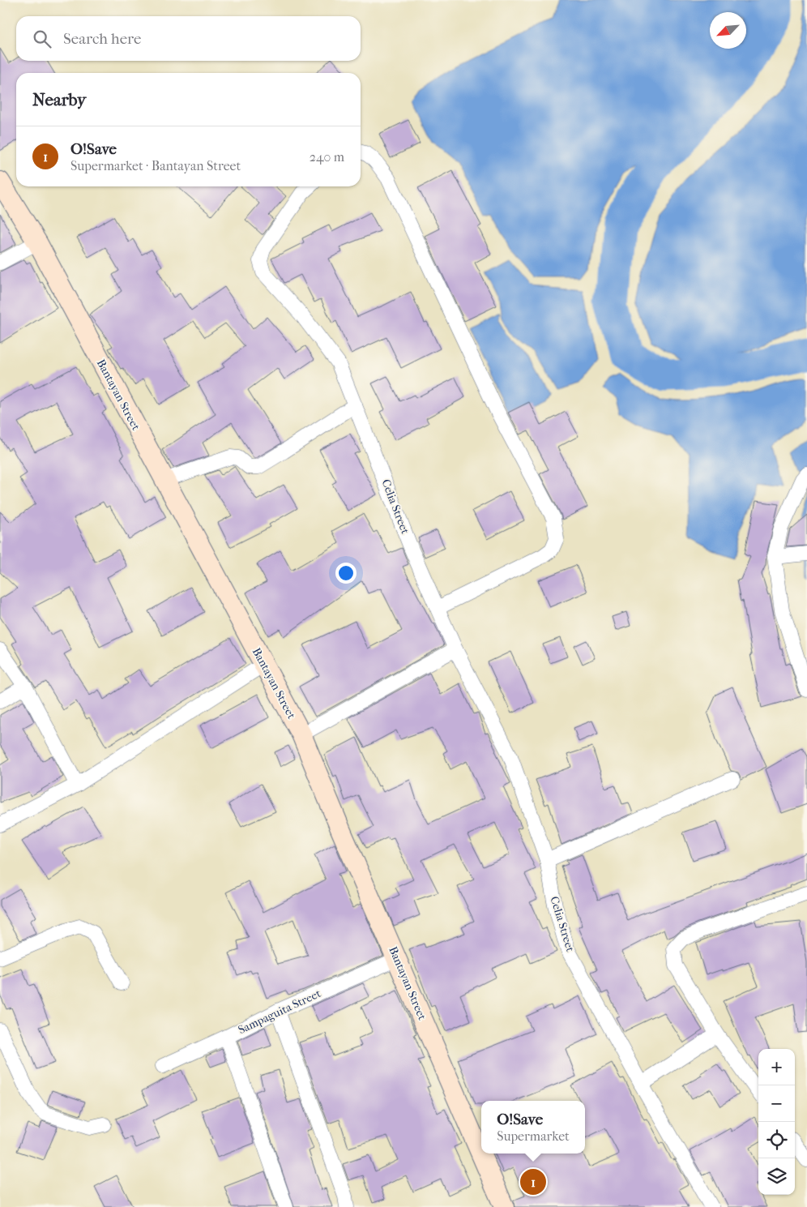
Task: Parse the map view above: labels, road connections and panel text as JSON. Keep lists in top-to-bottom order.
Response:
{
  "streets": {
    "main road": ["Bantayan Street"],
    "street": ["Celia Street", "Sampaguita Street"]
  },
  "crossings": [
    ["Bantayan Street", "Sampaguita Street"]
  ],
  "north": "bottom left",
  "page": {
    "search": "Search here",
    "heading": "Nearby",
    "list": [
      {
        "mark": "1",
        "name": "O!Save",
        "note": "Supermarket · Bantayan Street",
        "value": "240 m"
      }
    ],
    "map_buttons": ["+", "−"],
    "popup": ["O!Save", "Supermarket"],
    "pins": "1"
  }
}
